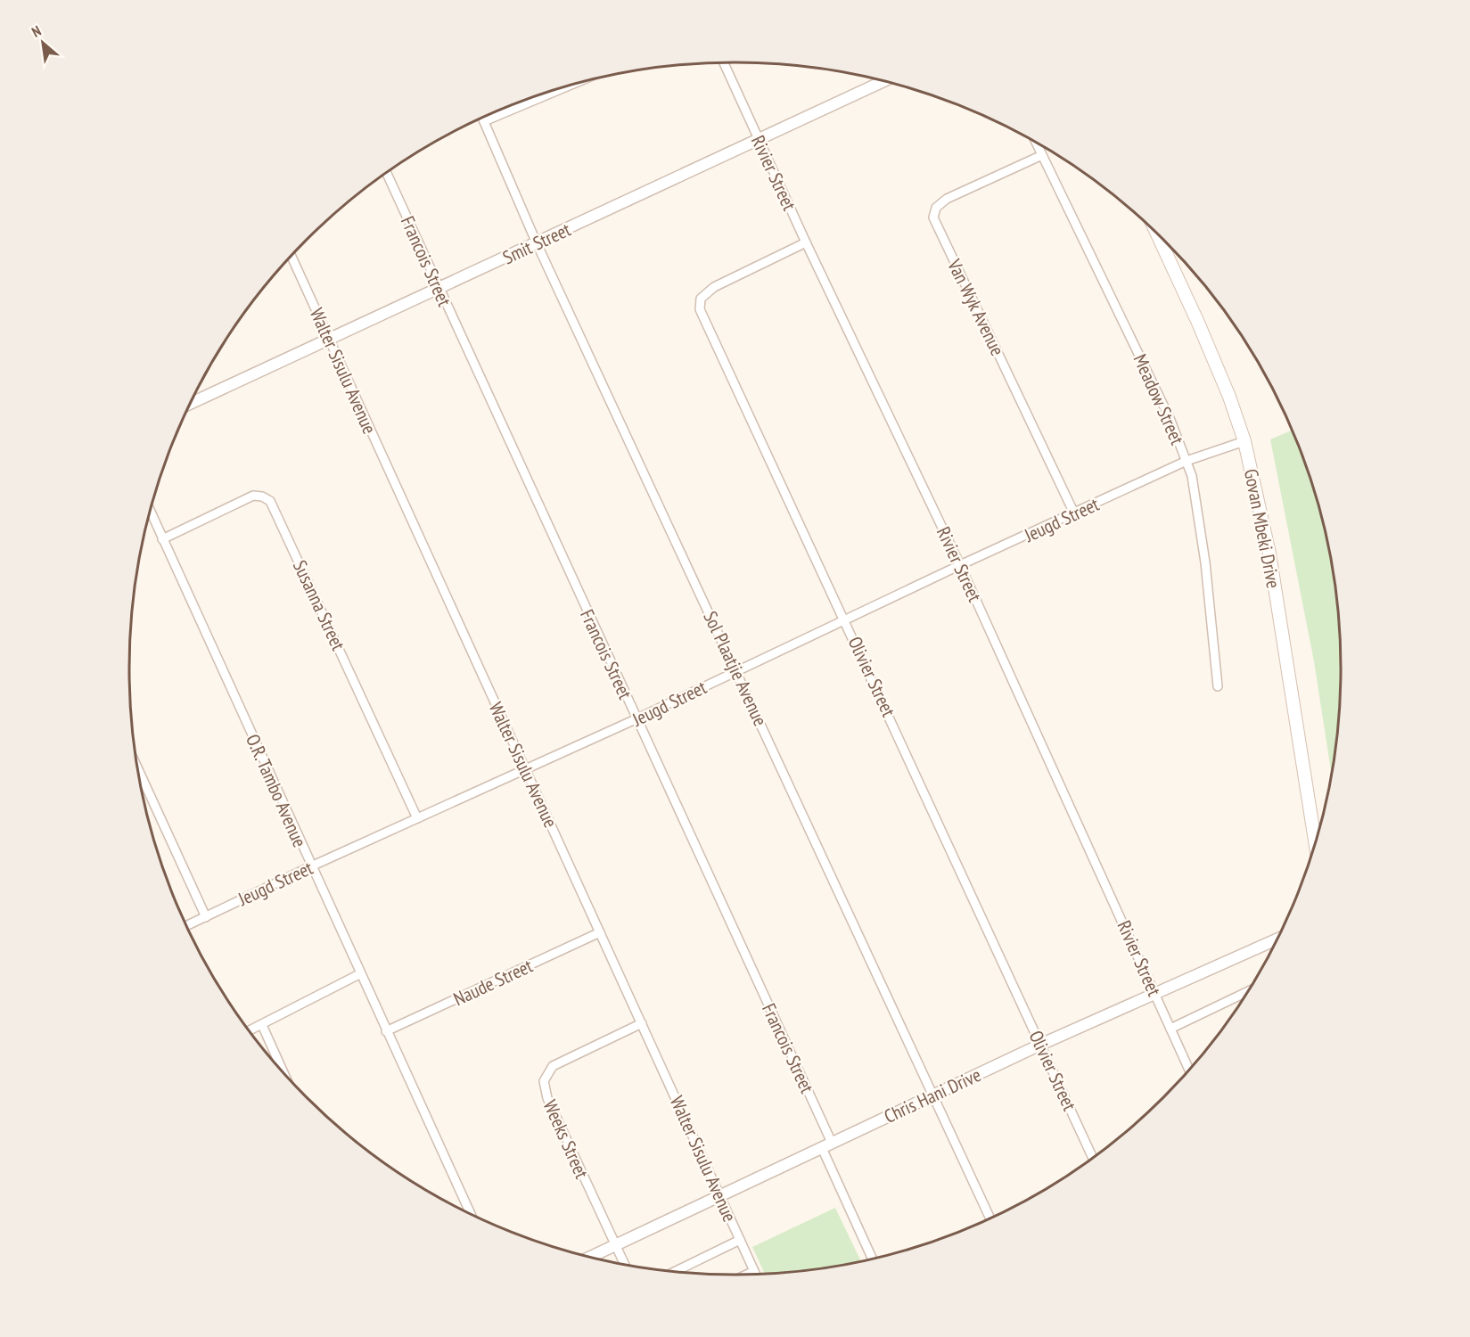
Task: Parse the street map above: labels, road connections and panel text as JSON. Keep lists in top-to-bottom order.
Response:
{
  "streets": {
    "main road": ["Govan Mbeki Drive"],
    "street": [
      "Rivier Street",
      "Smit Street",
      "Francois Street",
      "Van Wyk Avenue",
      "Walter Sisulu Avenue",
      "Meadow Street",
      "Jeugd Street",
      "Susanna Street",
      "Sol Plaatjie Avenue",
      "Olivier Street",
      "O.R. Tambo Avenue",
      "Naude Street",
      "Chris Hani Drive",
      "Weeks Street"
    ]
  },
  "crossings": [
    ["Rivier Street", "Smit Street"],
    ["Rivier Street", "Jeugd Street"],
    ["Rivier Street", "Olivier Street"],
    ["Rivier Street", "Chris Hani Drive"],
    ["Smit Street", "Francois Street"],
    ["Smit Street", "Walter Sisulu Avenue"],
    ["Smit Street", "Sol Plaatjie Avenue"],
    ["Francois Street", "Jeugd Street"],
    ["Francois Street", "Chris Hani Drive"],
    ["Van Wyk Avenue", "Meadow Street"],
    ["Van Wyk Avenue", "Jeugd Street"],
    ["Walter Sisulu Avenue", "Jeugd Street"],
    ["Walter Sisulu Avenue", "Naude Street"],
    ["Walter Sisulu Avenue", "Chris Hani Drive"],
    ["Walter Sisulu Avenue", "Weeks Street"],
    ["Meadow Street", "Jeugd Street"],
    ["Jeugd Street", "Govan Mbeki Drive"],
    ["Jeugd Street", "Susanna Street"],
    ["Jeugd Street", "Sol Plaatjie Avenue"],
    ["Jeugd Street", "Olivier Street"],
    ["Jeugd Street", "O.R. Tambo Avenue"],
    ["Susanna Street", "O.R. Tambo Avenue"],
    ["Sol Plaatjie Avenue", "Chris Hani Drive"],
    ["Olivier Street", "Chris Hani Drive"],
    ["O.R. Tambo Avenue", "Naude Street"],
    ["Chris Hani Drive", "Weeks Street"]
  ],
  "north": "top left"
}
